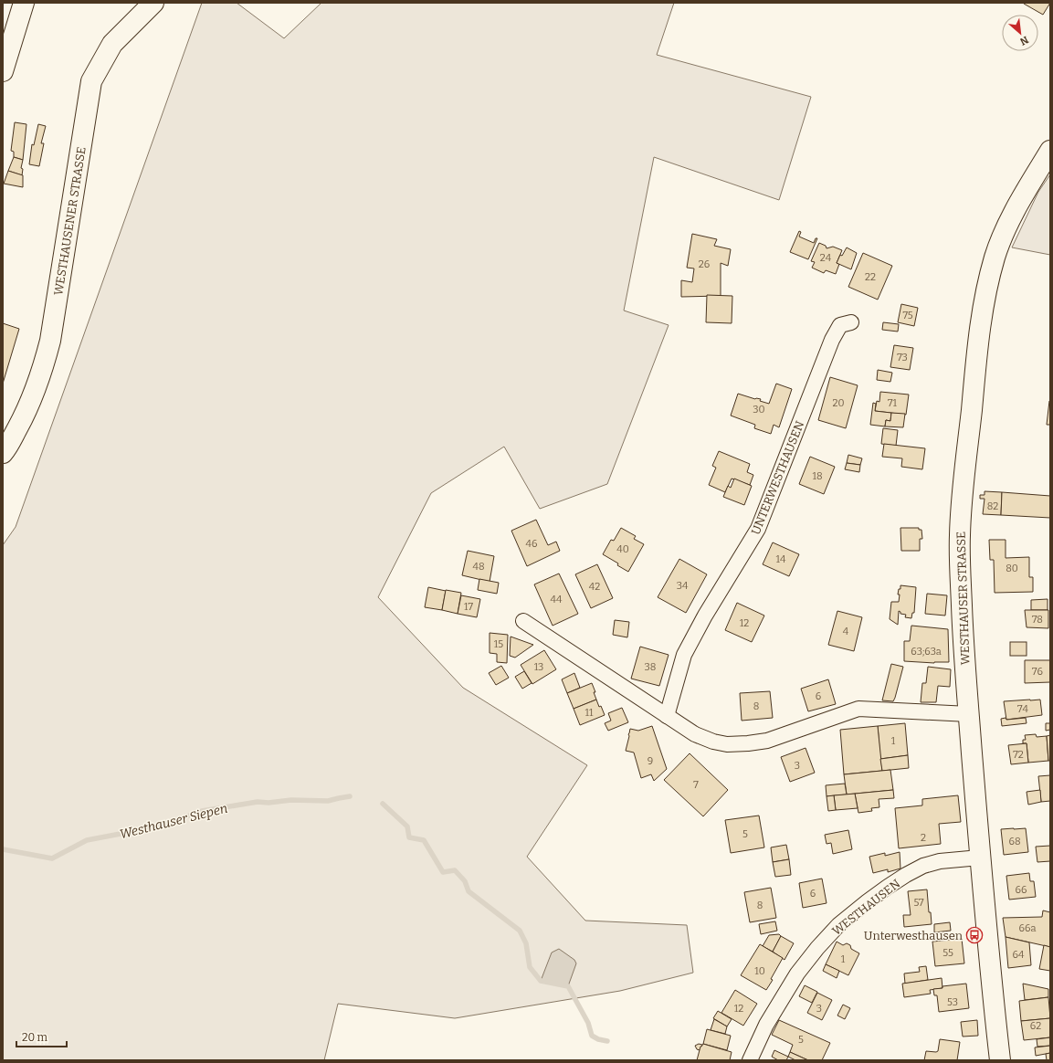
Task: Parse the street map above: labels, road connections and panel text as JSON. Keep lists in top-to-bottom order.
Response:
{
  "streets": {
    "main road": ["WESTHAUSENER STRASSE", "WESTHAUSER STRASSE"],
    "street": ["UNTERWESTHAUSEN", "WESTHAUSEN"]
  },
  "crossings": [
    ["WESTHAUSER STRASSE", "WESTHAUSEN"]
  ],
  "water": ["Westhauser Siepen"],
  "places": {
    "bus stop": ["Unterwesthausen"]
  },
  "house_numbers": [
    "24",
    "26",
    "22",
    "75",
    "73",
    "20",
    "71",
    "30",
    "18",
    "82",
    "46",
    "40",
    "14",
    "48",
    "80",
    "34",
    "42",
    "44",
    "17",
    "78",
    "12",
    "4",
    "15",
    "63;63a",
    "13",
    "38",
    "76",
    "6",
    "8",
    "74",
    "11",
    "1",
    "72",
    "9",
    "3",
    "7",
    "5",
    "2",
    "68",
    "66",
    "6",
    "57",
    "8",
    "66a",
    "55",
    "64",
    "1",
    "10",
    "53",
    "12",
    "3",
    "62",
    "5"
  ],
  "scale_bar": "20 m",
  "north": "bottom right"
}
